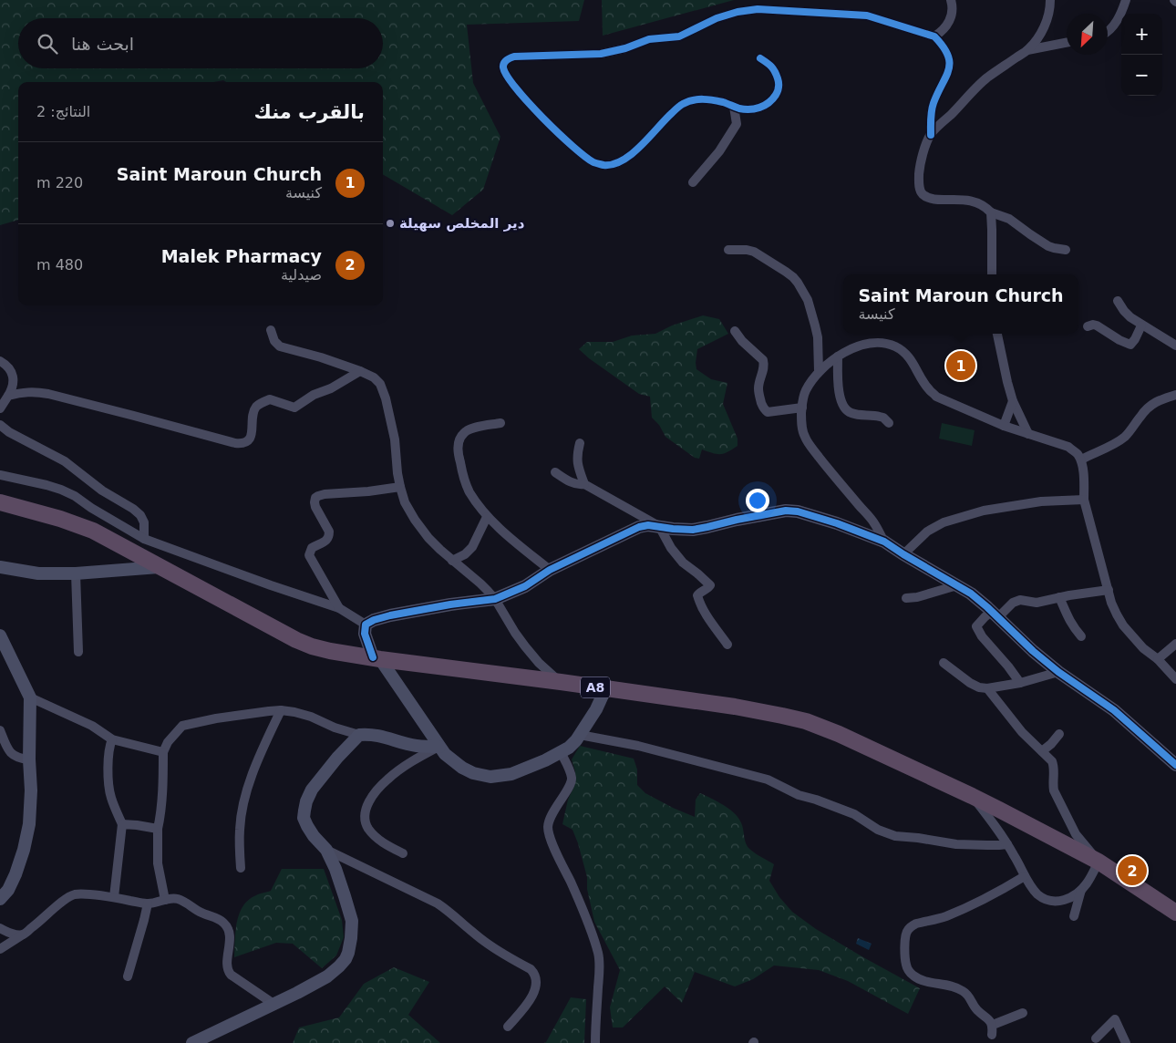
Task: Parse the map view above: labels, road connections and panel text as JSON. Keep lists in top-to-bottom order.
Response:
{
  "streets": {
    "highway": ["A8"]
  },
  "places": ["دير المخلص سهيلة"],
  "north": "bottom left",
  "page": {
    "map_buttons": ["+", "−"],
    "search": "ابحث هنا",
    "heading": ["بالقرب منك", "النتائج: 2"],
    "list": [
      {
        "mark": "1",
        "name": "Saint Maroun Church",
        "note": "كنيسة",
        "value": "220 m"
      },
      {
        "mark": "2",
        "name": "Malek Pharmacy",
        "note": "صيدلية",
        "value": "480 m"
      }
    ],
    "popup": ["Saint Maroun Church", "كنيسة"],
    "pins": ["1", "2"]
  }
}
